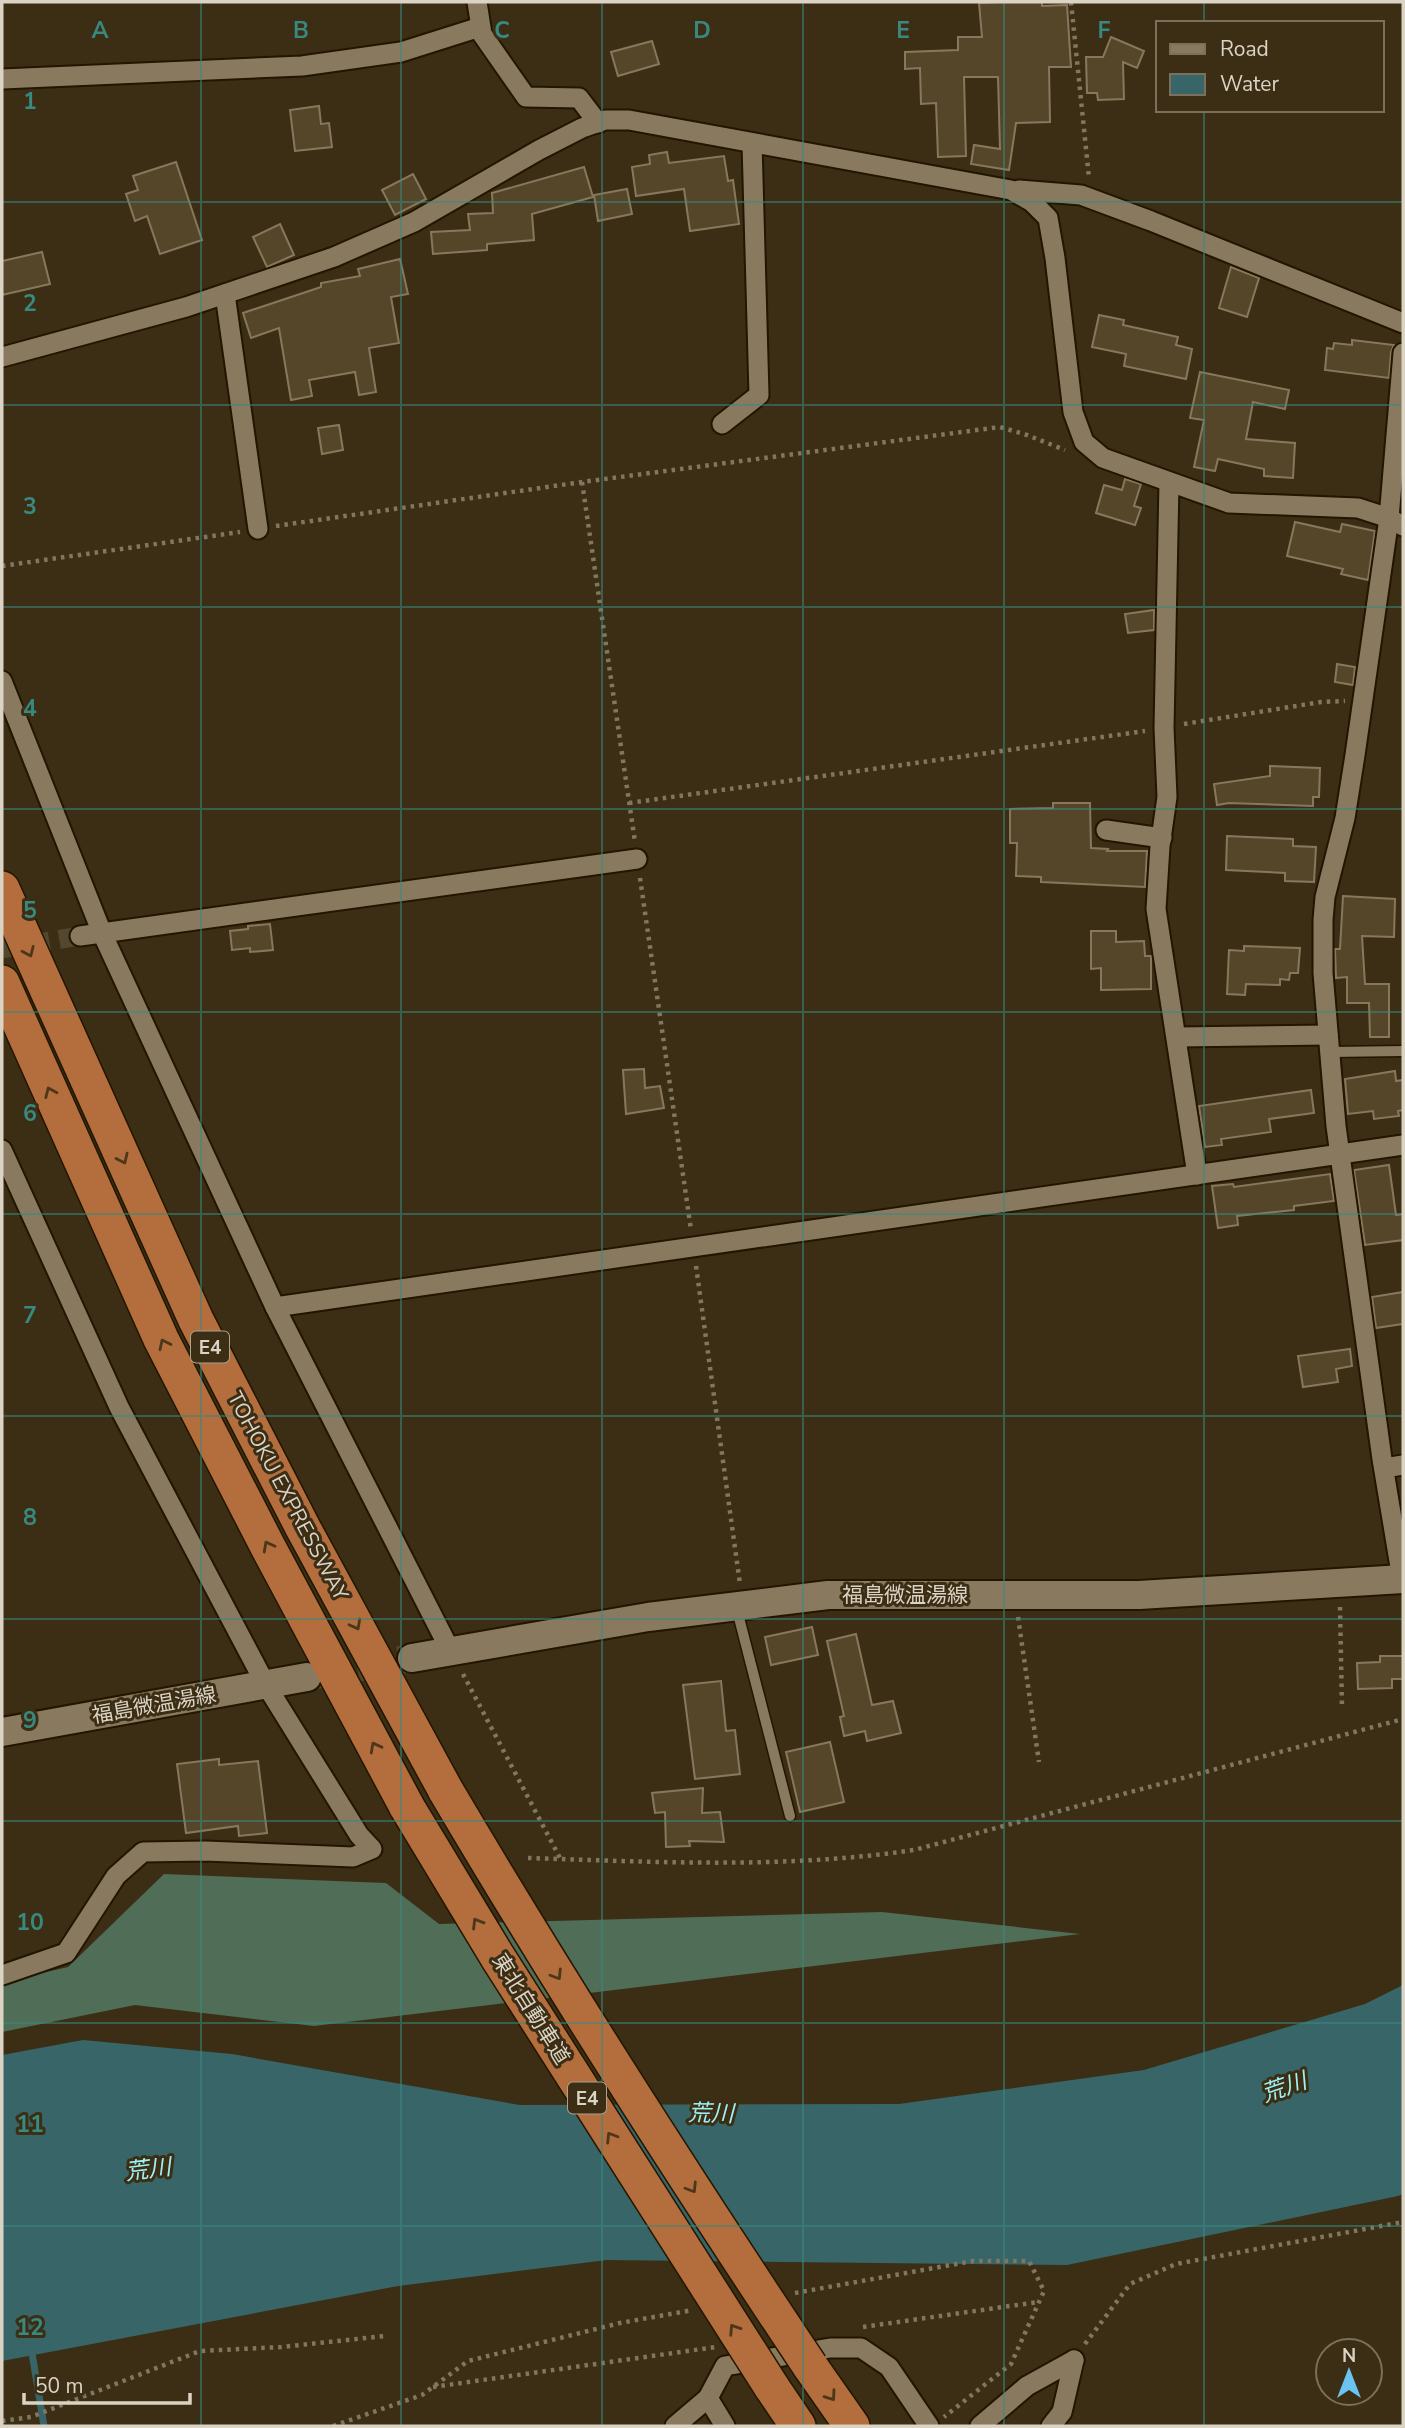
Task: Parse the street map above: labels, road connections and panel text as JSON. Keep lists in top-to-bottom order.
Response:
{
  "streets": {
    "highway": ["E4", "TOHOKU EXPRESSWAY", "東北自動車道"],
    "main road": ["福島微温湯線"]
  },
  "crossings": [
    ["TOHOKU EXPRESSWAY", "東北自動車道"]
  ],
  "water": ["荒川"],
  "legend": ["Road", "Water"],
  "scale_bar": "50 m",
  "north": "top",
  "grid": {
    "columns": [
      "A",
      "B",
      "C",
      "D",
      "E",
      "F"
    ],
    "rows": [
      "1",
      "2",
      "3",
      "4",
      "5",
      "6",
      "7",
      "8",
      "9",
      "10",
      "11",
      "12"
    ]
  }
}
